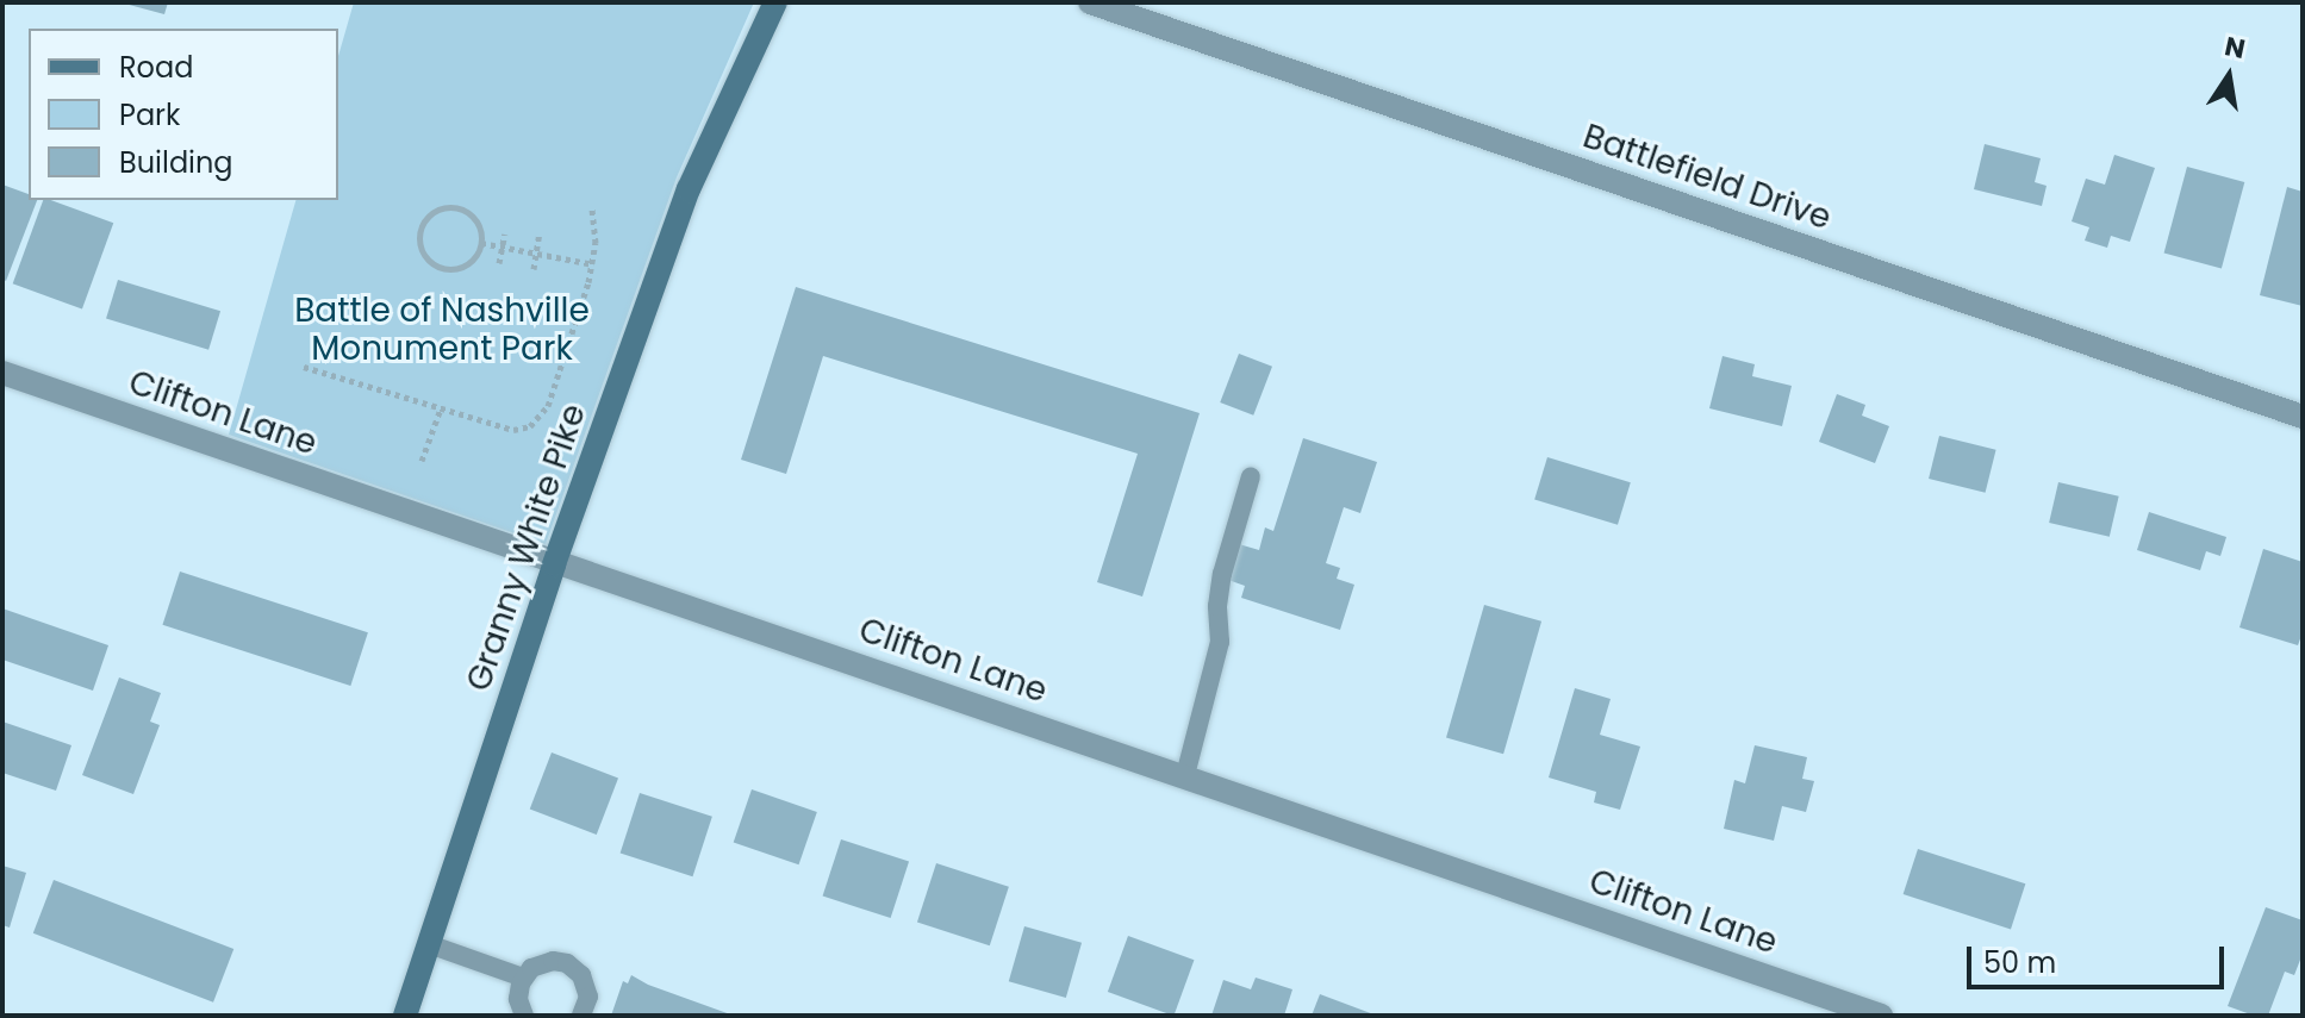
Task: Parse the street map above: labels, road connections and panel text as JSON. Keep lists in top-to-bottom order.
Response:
{
  "streets": {
    "main road": ["Granny White Pike"],
    "street": ["Battlefield Drive", "Clifton Lane"]
  },
  "crossings": [
    ["Clifton Lane", "Granny White Pike"]
  ],
  "parks": ["Battle of Nashville Monument Park"],
  "legend": ["Road", "Park", "Building"],
  "scale_bar": "50 m",
  "north": "top"
}
